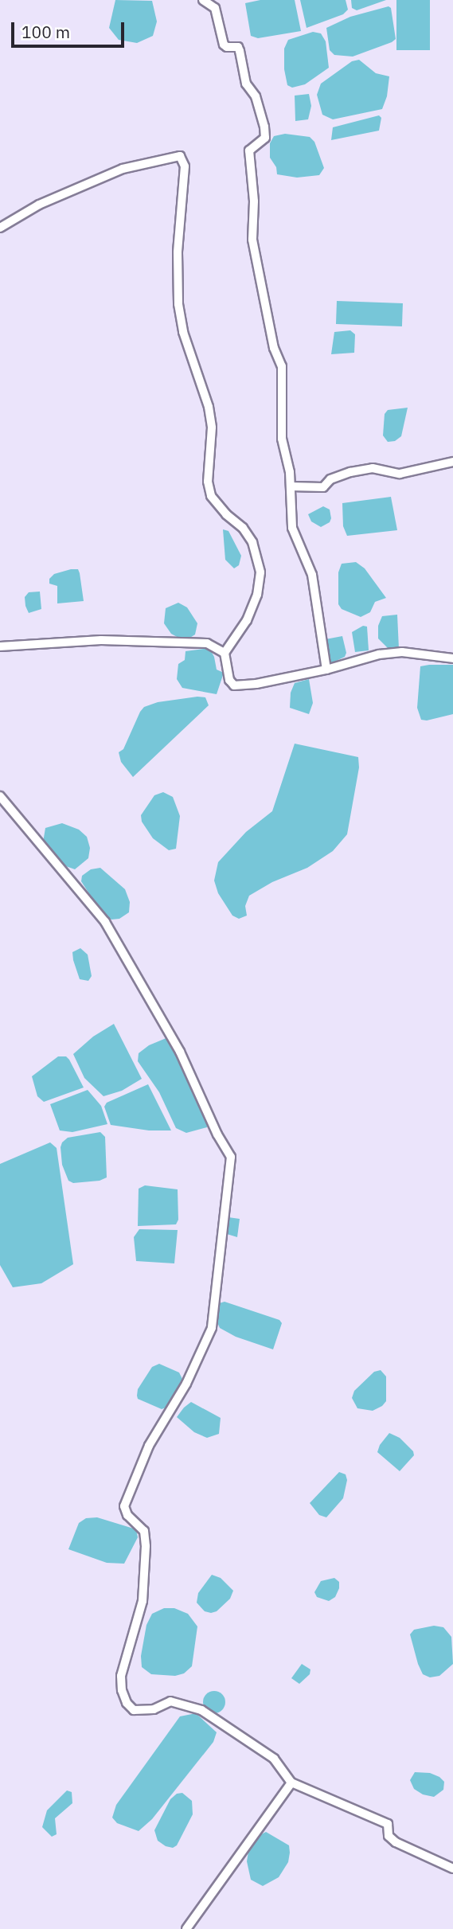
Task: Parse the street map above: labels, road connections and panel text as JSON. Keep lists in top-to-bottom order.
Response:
{
  "scale_bar": "100 m"
}
